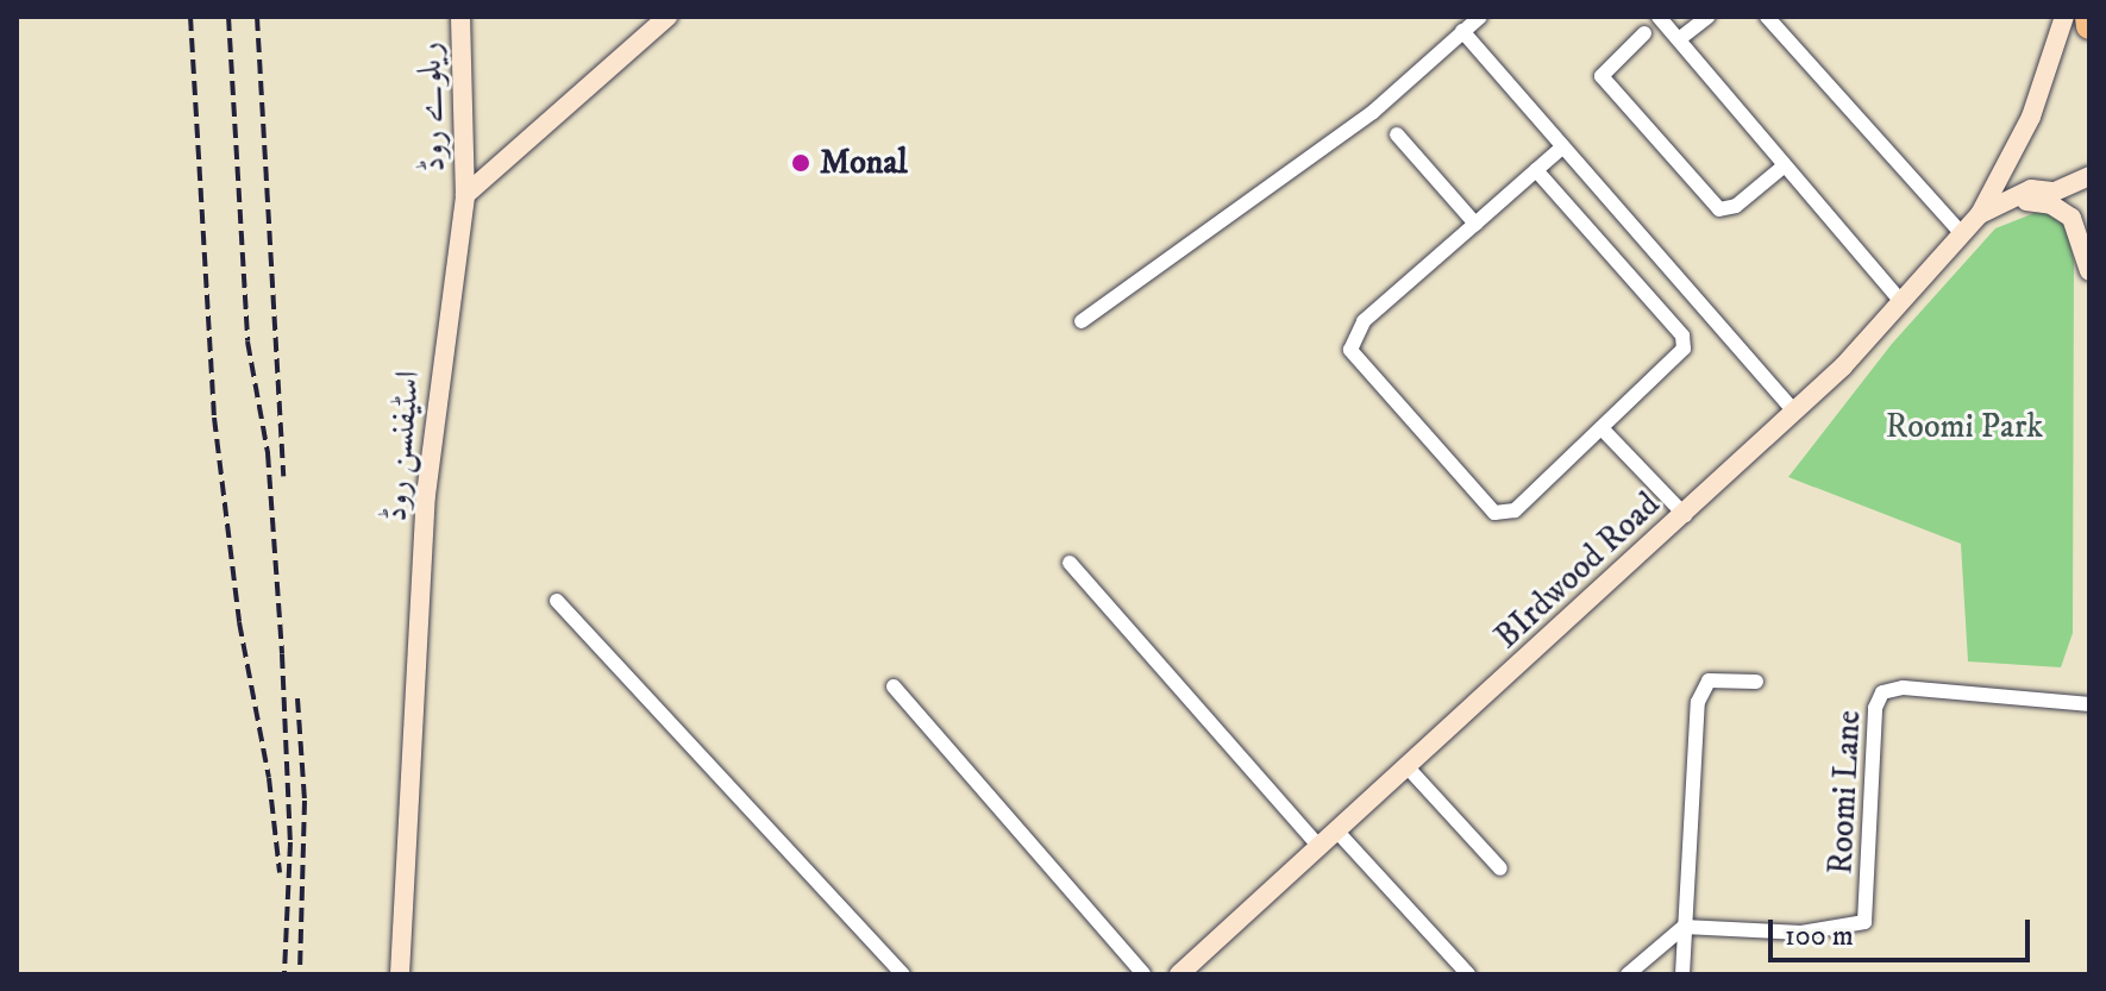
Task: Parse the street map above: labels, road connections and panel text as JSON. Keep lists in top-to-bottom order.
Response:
{
  "streets": {
    "street": [
      "ریلوے روڈ",
      "اسٹیفنسن روڈ",
      "BIrdwood Road",
      "Roomi Lane"
    ]
  },
  "crossings": [
    ["ریلوے روڈ", "اسٹیفنسن روڈ"]
  ],
  "parks": ["Roomi Park"],
  "places": ["Monal"],
  "scale_bar": "100 m"
}
